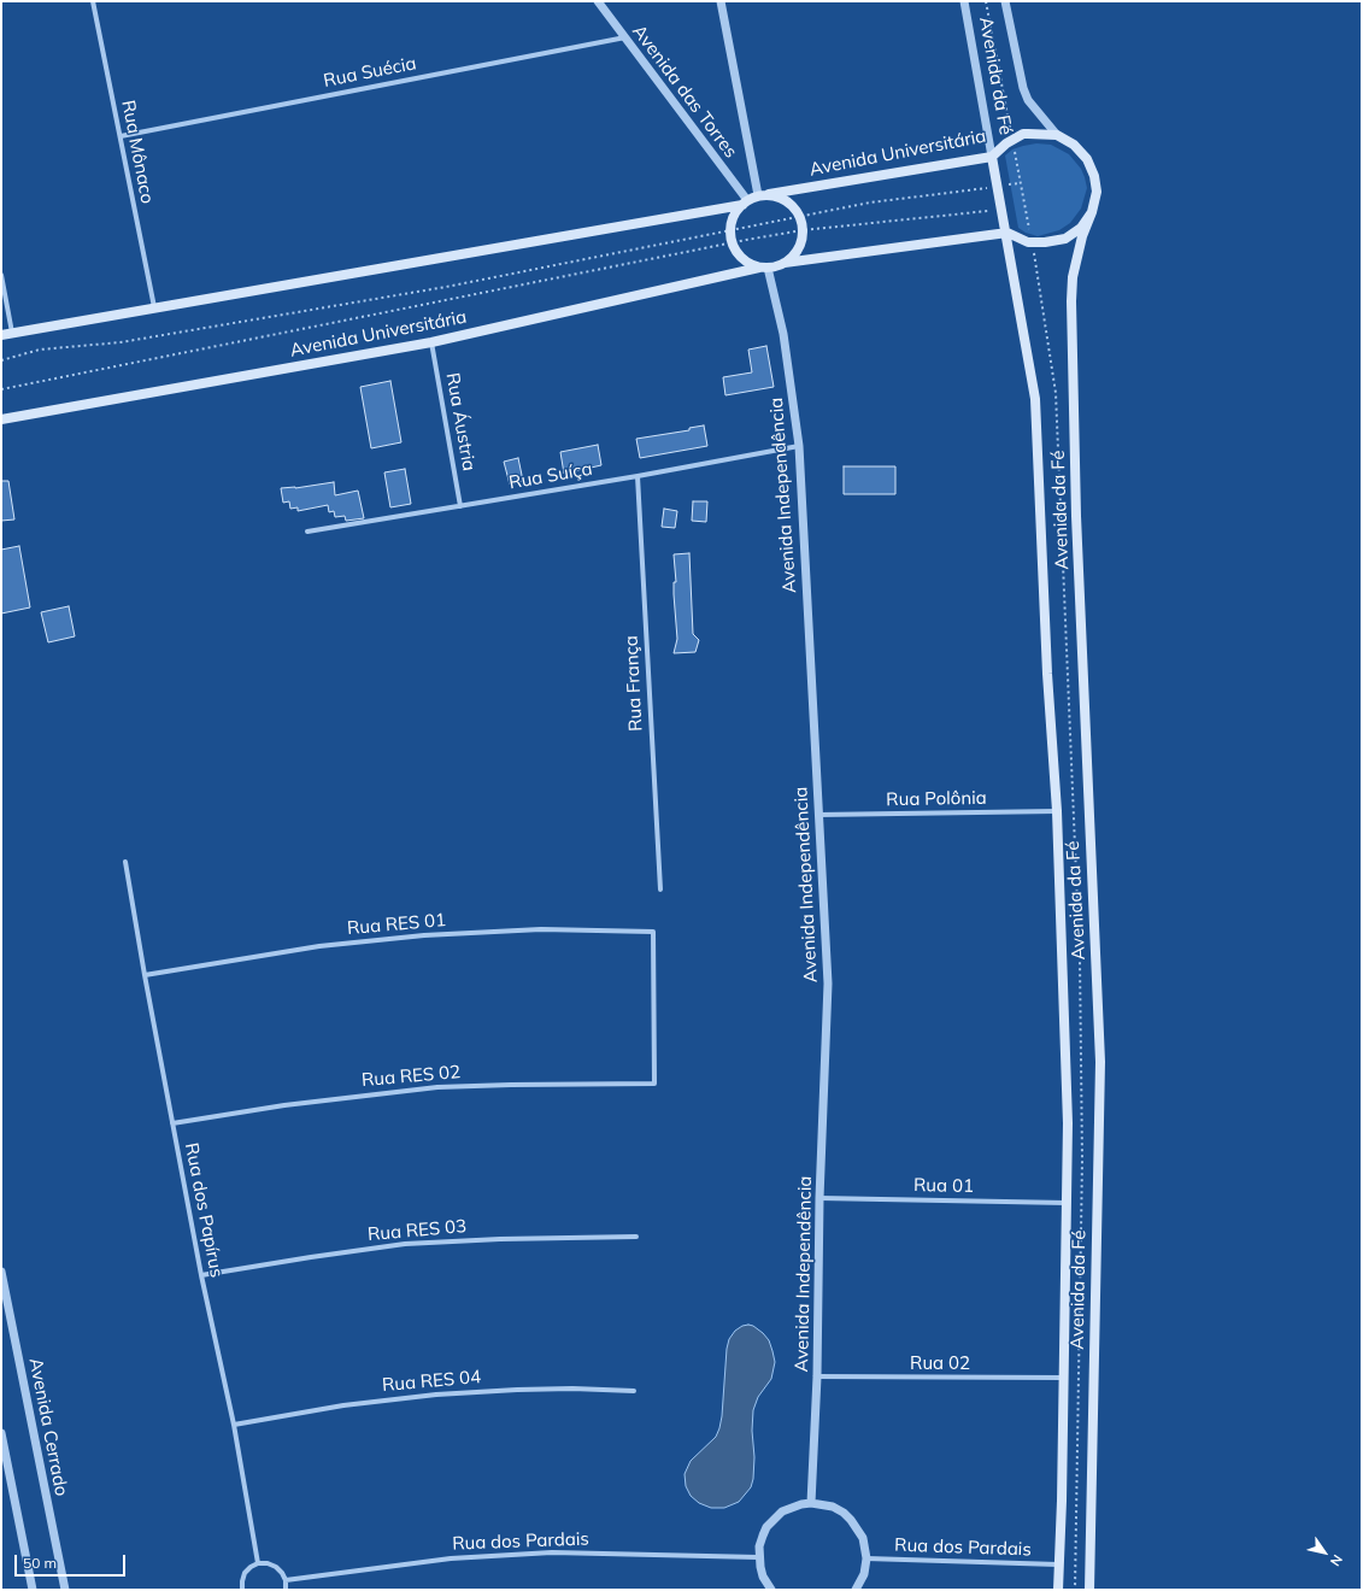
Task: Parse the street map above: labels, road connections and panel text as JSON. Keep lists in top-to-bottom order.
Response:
{
  "streets": {
    "main road": ["Avenida da Fé", "Avenida Universitária"],
    "street": [
      "Rua Suécia",
      "Avenida das Torres",
      "Rua Mônaco",
      "Rua Áustria",
      "Rua Suíça",
      "Avenida Independência",
      "Rua França",
      "Rua Polônia",
      "Rua RES 01",
      "Rua RES 02",
      "Rua 01",
      "Rua dos Papírus",
      "Rua RES 03",
      "Rua 02",
      "Rua RES 04",
      "Avenida Cerrado",
      "Rua dos Pardais"
    ]
  },
  "crossings": [
    ["Rua Suécia", "Avenida das Torres"],
    ["Rua Suécia", "Rua Mônaco"],
    ["Avenida da Fé", "Avenida Universitária"],
    ["Avenida da Fé", "Rua Polônia"],
    ["Avenida da Fé", "Rua 01"],
    ["Avenida da Fé", "Rua 02"],
    ["Avenida da Fé", "Rua dos Pardais"],
    ["Avenida das Torres", "Avenida Universitária"],
    ["Avenida Universitária", "Rua Áustria"],
    ["Avenida Universitária", "Avenida Independência"],
    ["Rua Áustria", "Rua Suíça"],
    ["Rua Suíça", "Avenida Independência"],
    ["Rua Suíça", "Rua França"],
    ["Avenida Independência", "Rua Polônia"],
    ["Avenida Independência", "Rua 01"],
    ["Avenida Independência", "Rua 02"],
    ["Rua RES 01", "Rua RES 02"],
    ["Rua RES 01", "Rua dos Papírus"],
    ["Rua RES 02", "Rua dos Papírus"],
    ["Rua dos Papírus", "Rua RES 03"],
    ["Rua dos Papírus", "Rua RES 04"]
  ],
  "scale_bar": "50 m",
  "north": "bottom right"
}
